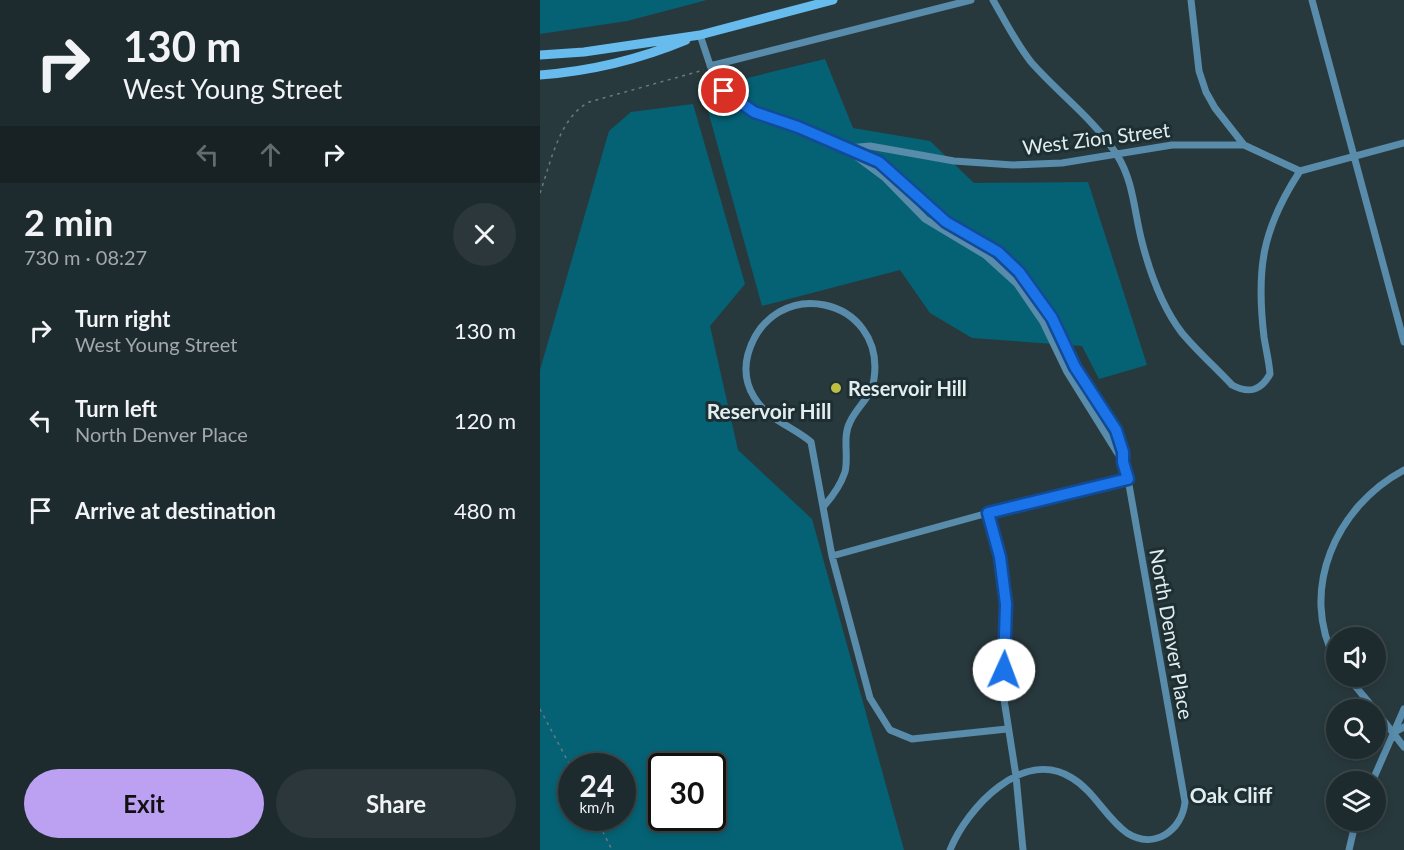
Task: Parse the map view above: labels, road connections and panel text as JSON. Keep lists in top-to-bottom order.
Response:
{
  "streets": {
    "street": ["West Zion Street", "North Denver Place"]
  },
  "crossings": [
    ["West Zion Street", "North Denver Place"]
  ],
  "districts": ["Reservoir Hill", "Oak Cliff"],
  "places": ["Reservoir Hill"],
  "page": {
    "turn": ["130 m", "West Young Street"],
    "heading": ["2 min", "730 m · 08:27"],
    "list": [
      {
        "name": "Turn right",
        "note": "West Young Street",
        "value": "130 m"
      },
      {
        "name": "Turn left",
        "note": "North Denver Place",
        "value": "120 m"
      },
      {
        "name": "Arrive at destination",
        "value": "480 m"
      }
    ],
    "speed": "24 km/h",
    "limit": "30",
    "buttons": ["Exit", "Share"]
  }
}
